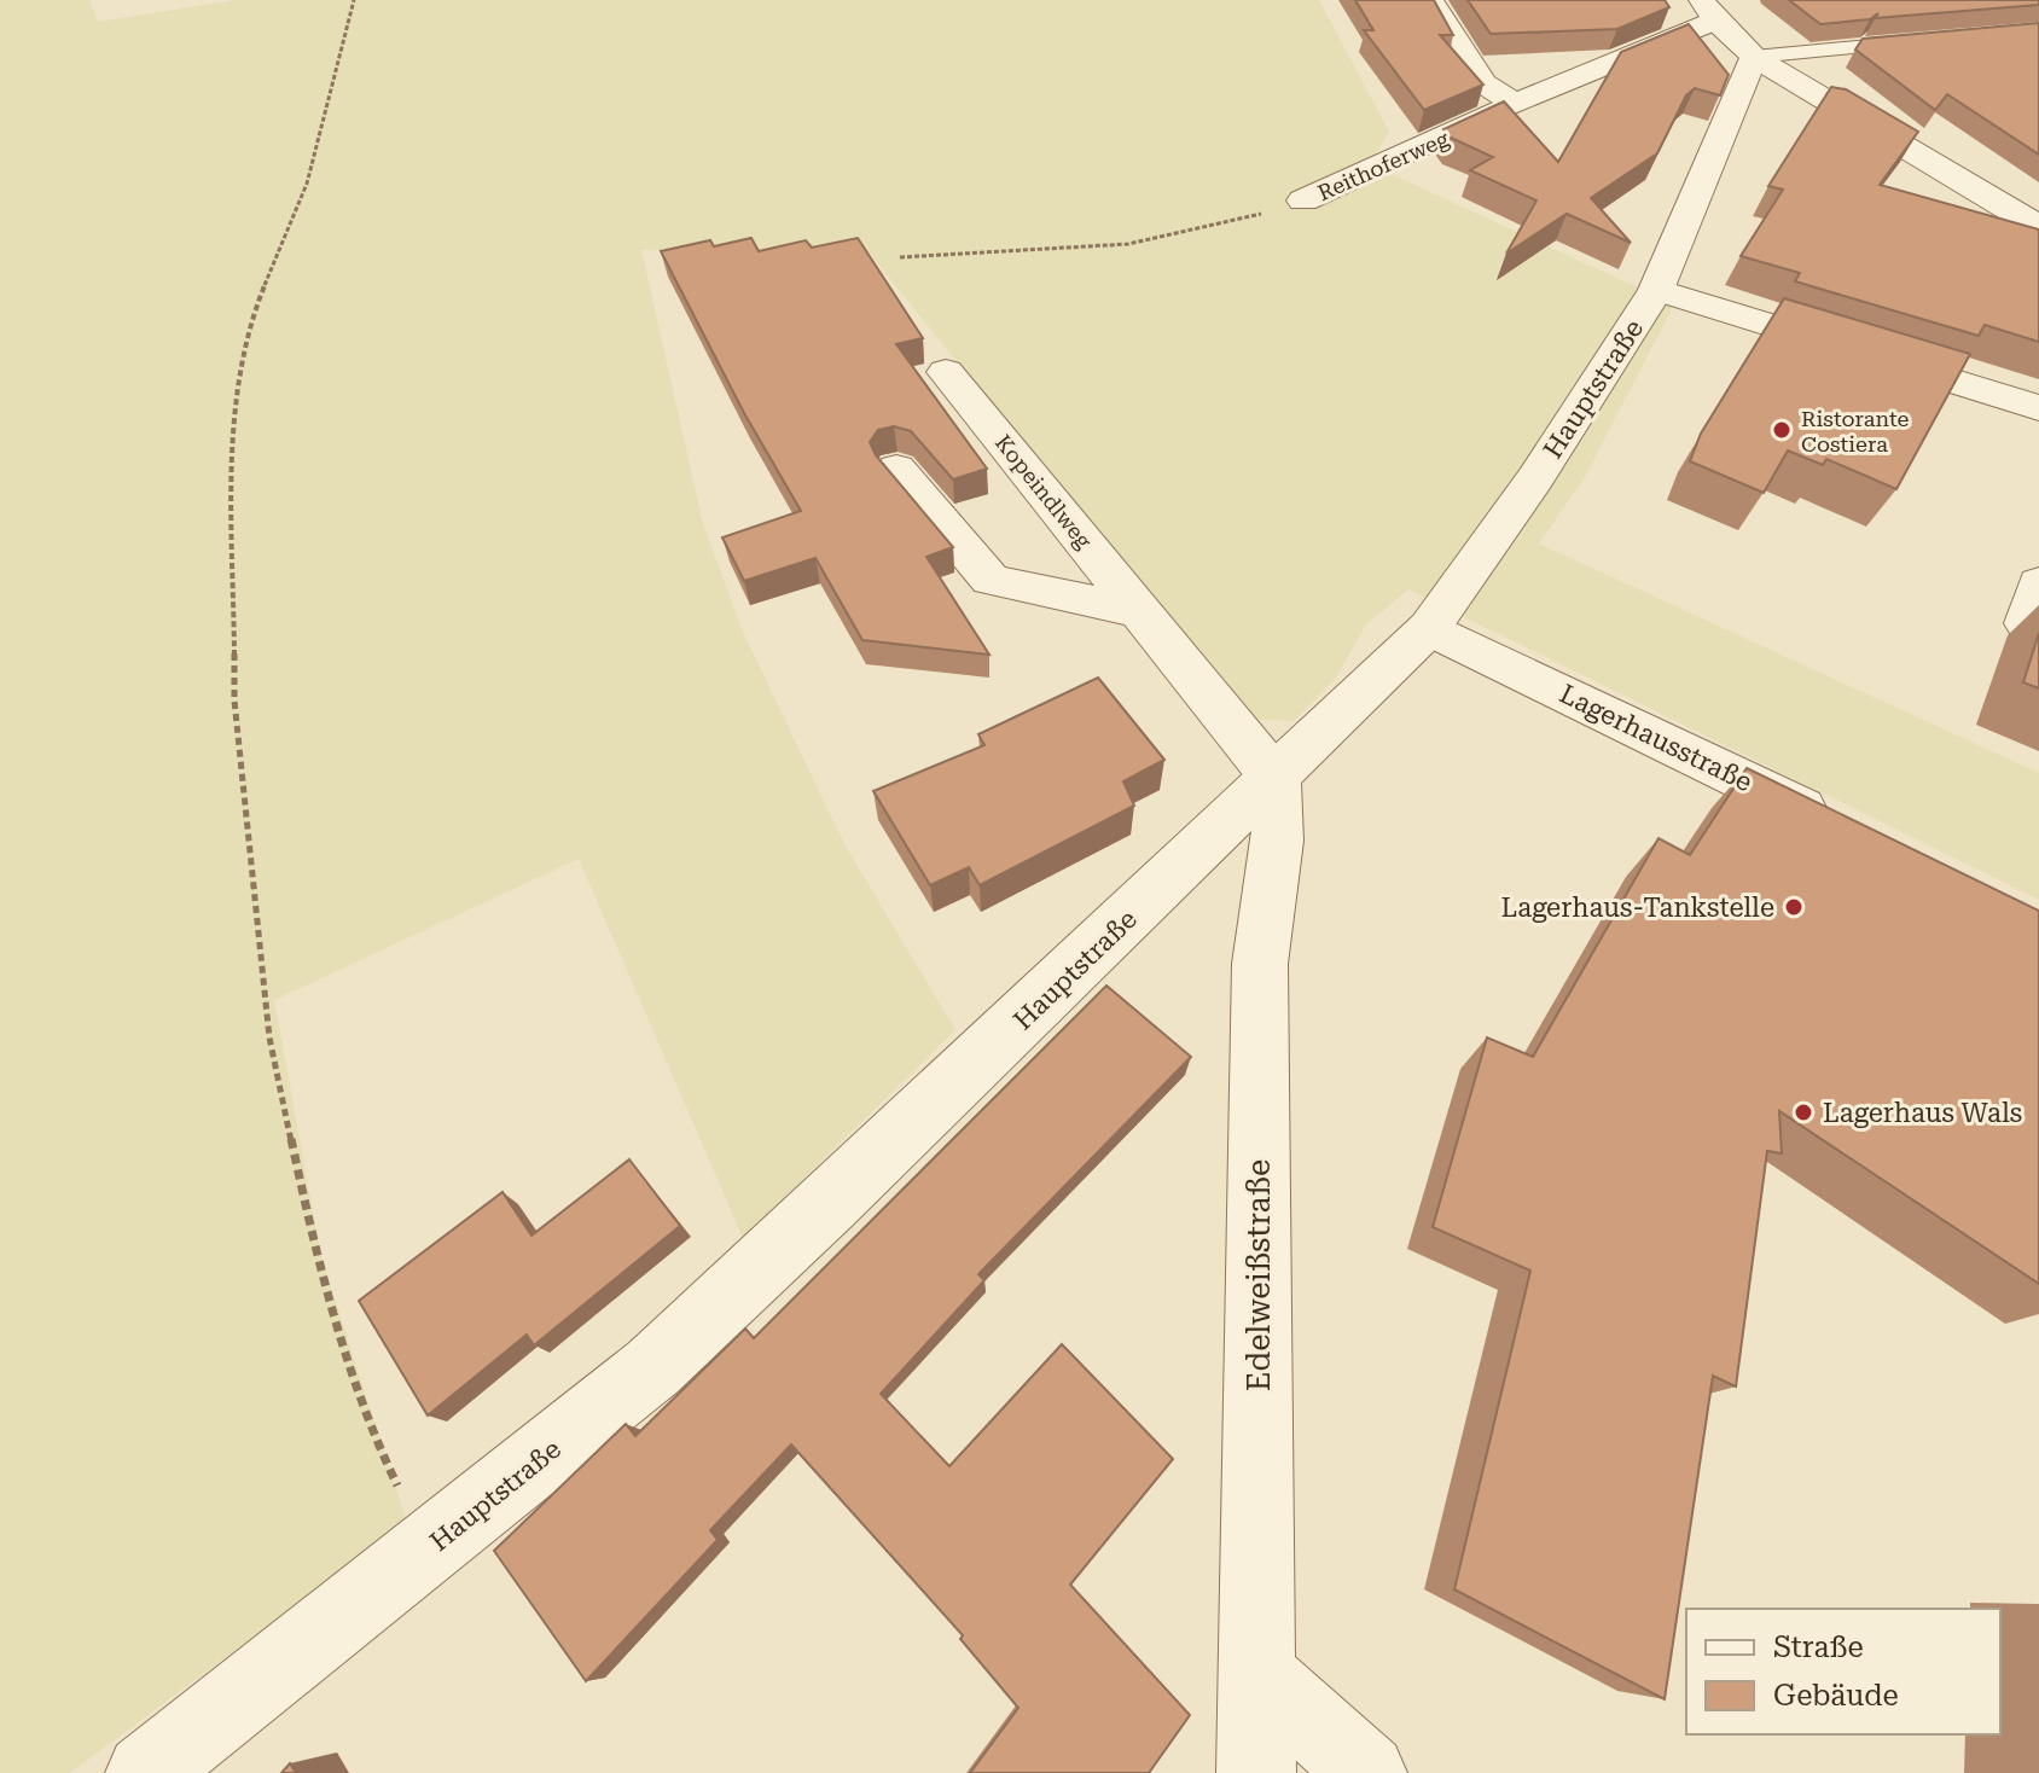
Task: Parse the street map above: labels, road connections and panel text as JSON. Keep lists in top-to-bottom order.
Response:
{
  "streets": {
    "street": [
      "Reithoferweg",
      "Hauptstraße",
      "Kopeindlweg",
      "Lagerhausstraße",
      "Edelweißstraße"
    ]
  },
  "crossings": [
    ["Hauptstraße", "Kopeindlweg"],
    ["Hauptstraße", "Lagerhausstraße"],
    ["Hauptstraße", "Edelweißstraße"],
    ["Kopeindlweg", "Edelweißstraße"]
  ],
  "places": ["Ristorante Costiera", "Lagerhaus-Tankstelle", "Lagerhaus Wals"],
  "legend": ["Straße", "Gebäude"]
}
